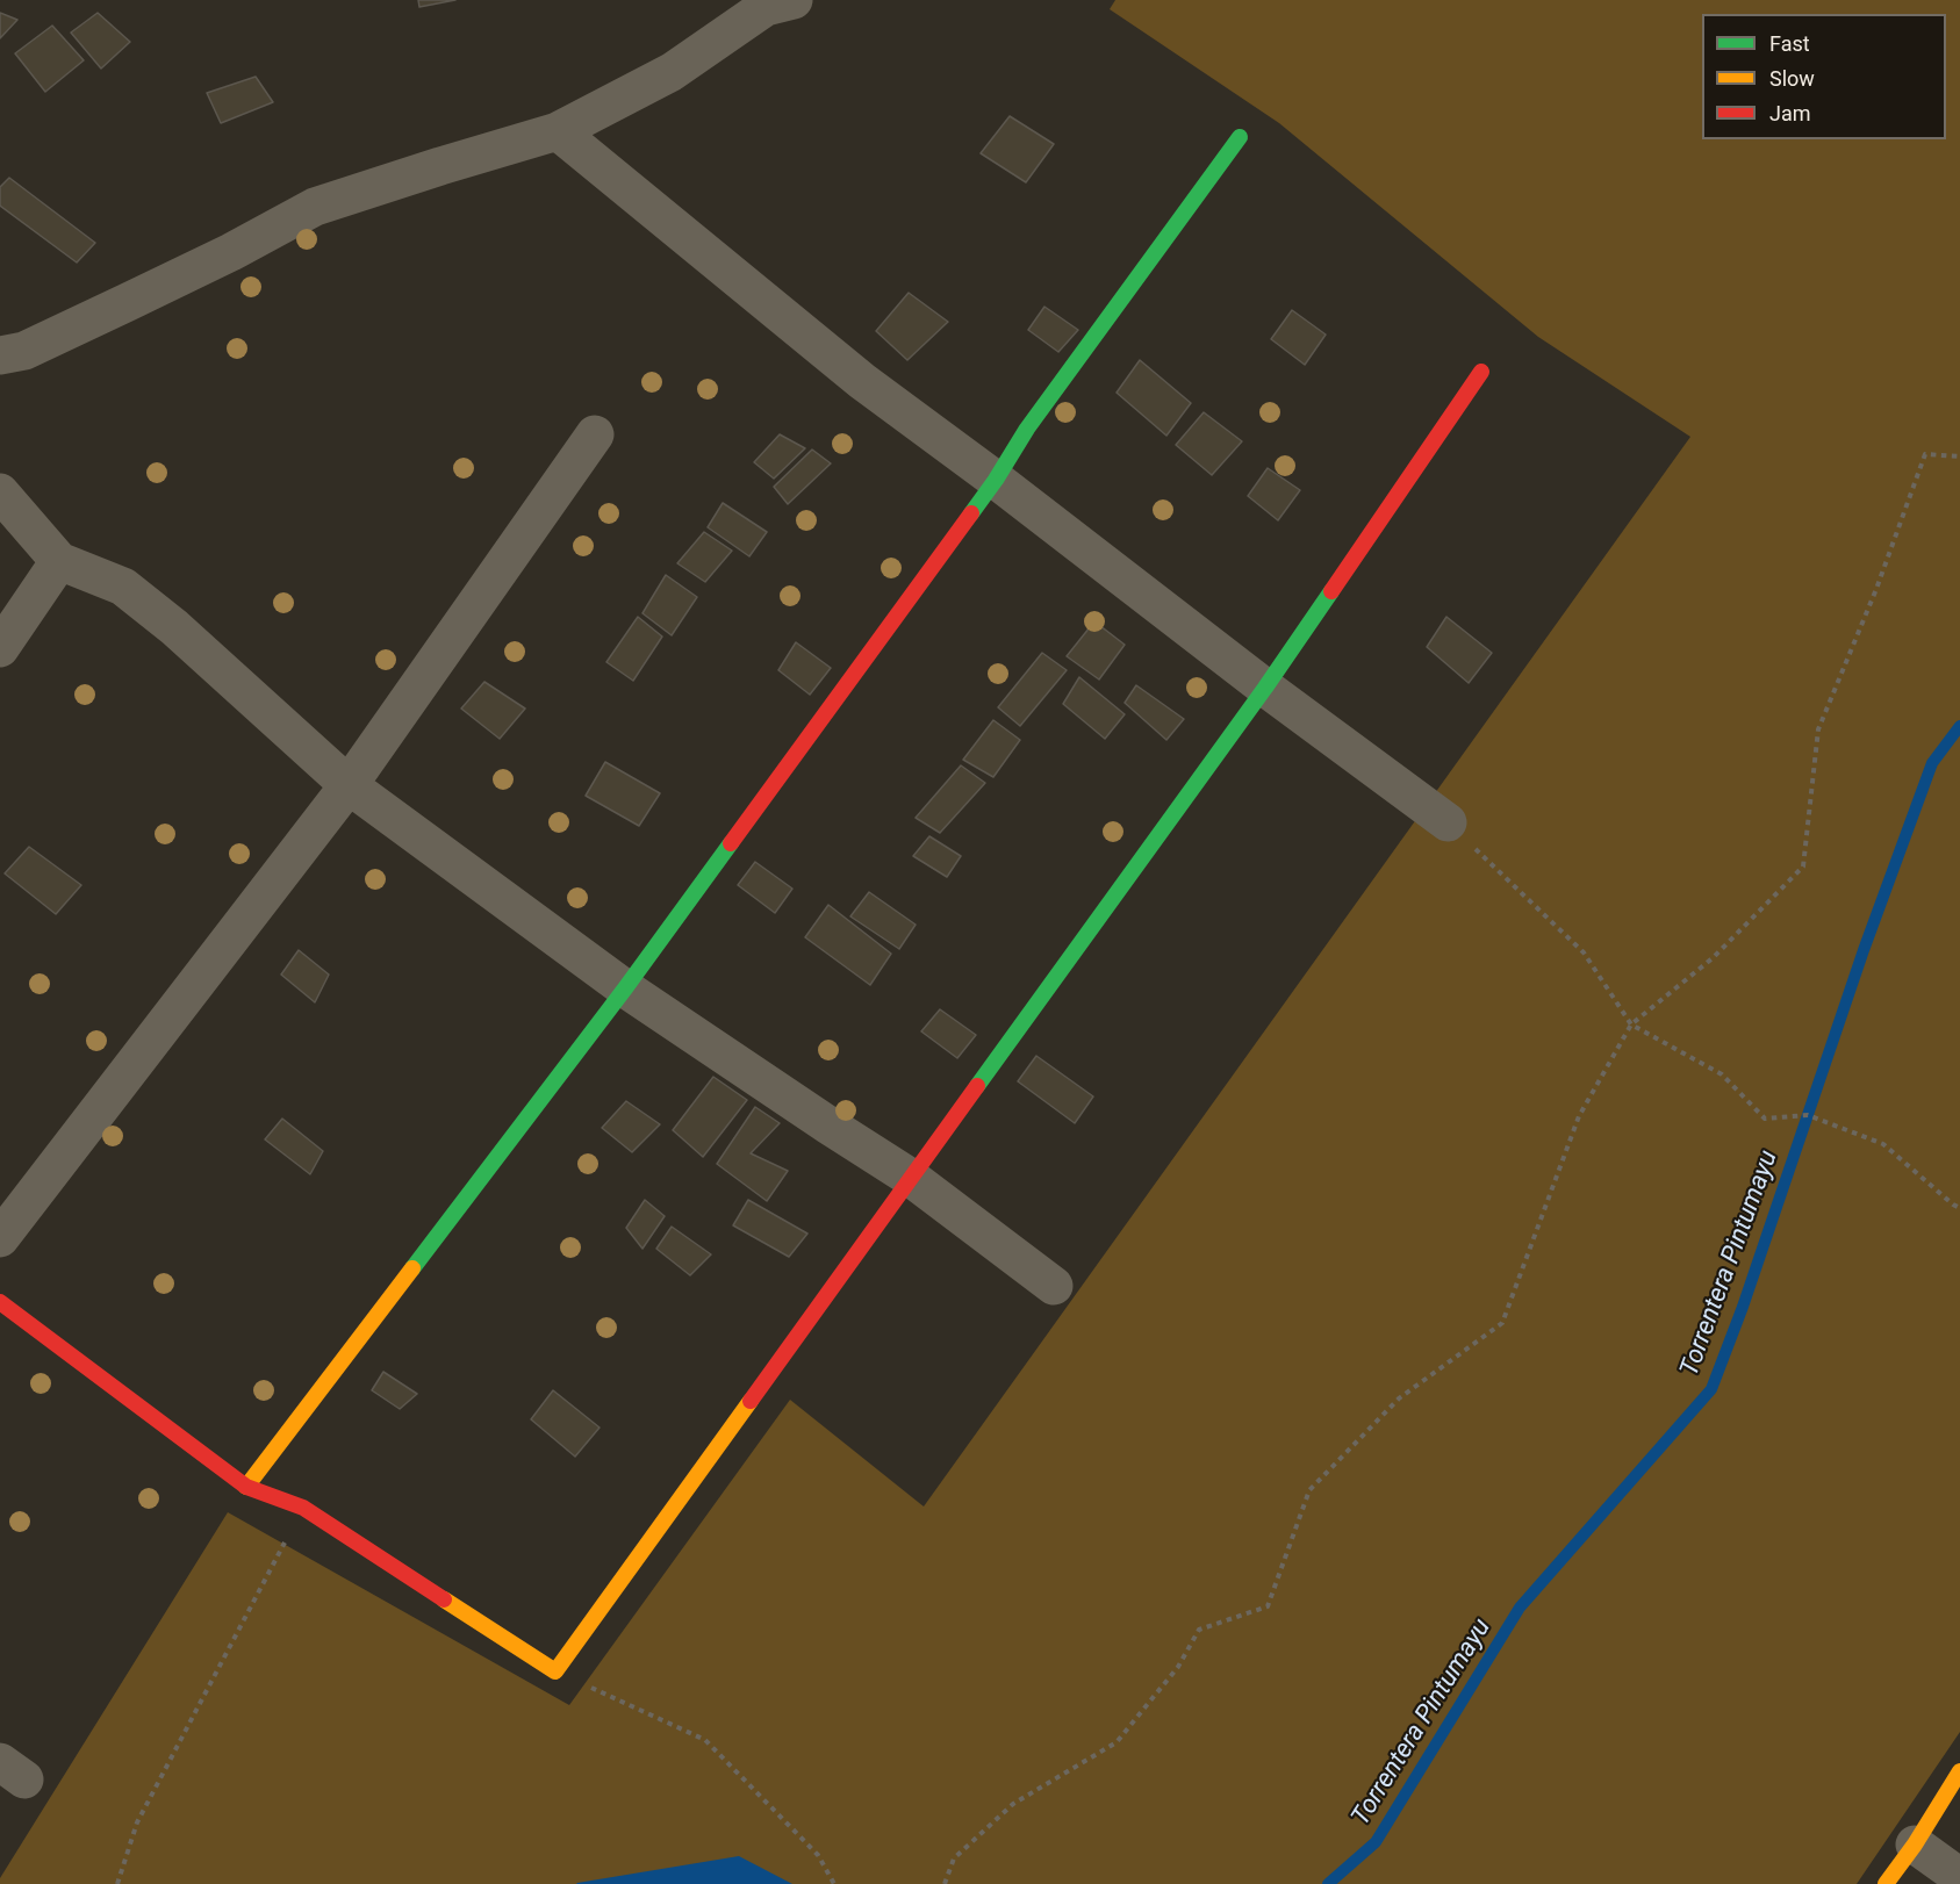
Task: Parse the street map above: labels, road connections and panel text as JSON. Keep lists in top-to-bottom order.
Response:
{
  "water": ["Torrentera Pintumayu"],
  "legend": ["Fast", "Slow", "Jam"]
}
